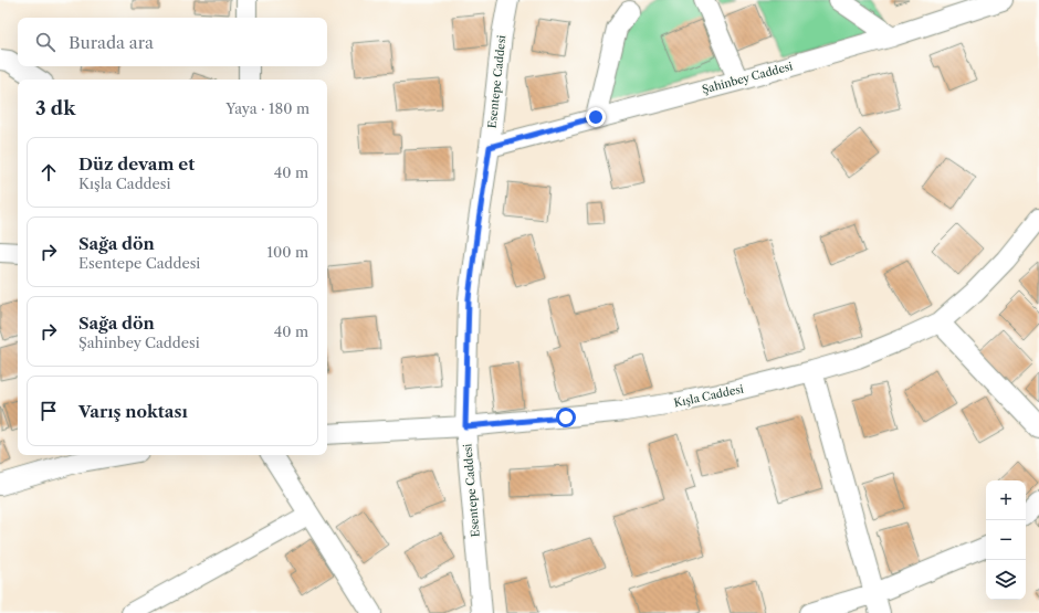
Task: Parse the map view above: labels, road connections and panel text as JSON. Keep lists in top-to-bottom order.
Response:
{
  "streets": {
    "street": ["Şahinbey Caddesi", "Esentepe Caddesi", "Kışla Caddesi"]
  },
  "crossings": [
    ["Şahinbey Caddesi", "Esentepe Caddesi"],
    ["Esentepe Caddesi", "Kışla Caddesi"]
  ],
  "page": {
    "search": "Burada ara",
    "heading": ["3 dk", "Yaya · 180 m"],
    "list": [
      ["Düz devam et", "Kışla Caddesi", "40 m"],
      ["Sağa dön", "Esentepe Caddesi", "100 m"],
      ["Sağa dön", "Şahinbey Caddesi", "40 m"],
      "Varış noktası"
    ],
    "map_buttons": ["+", "−"]
  }
}
